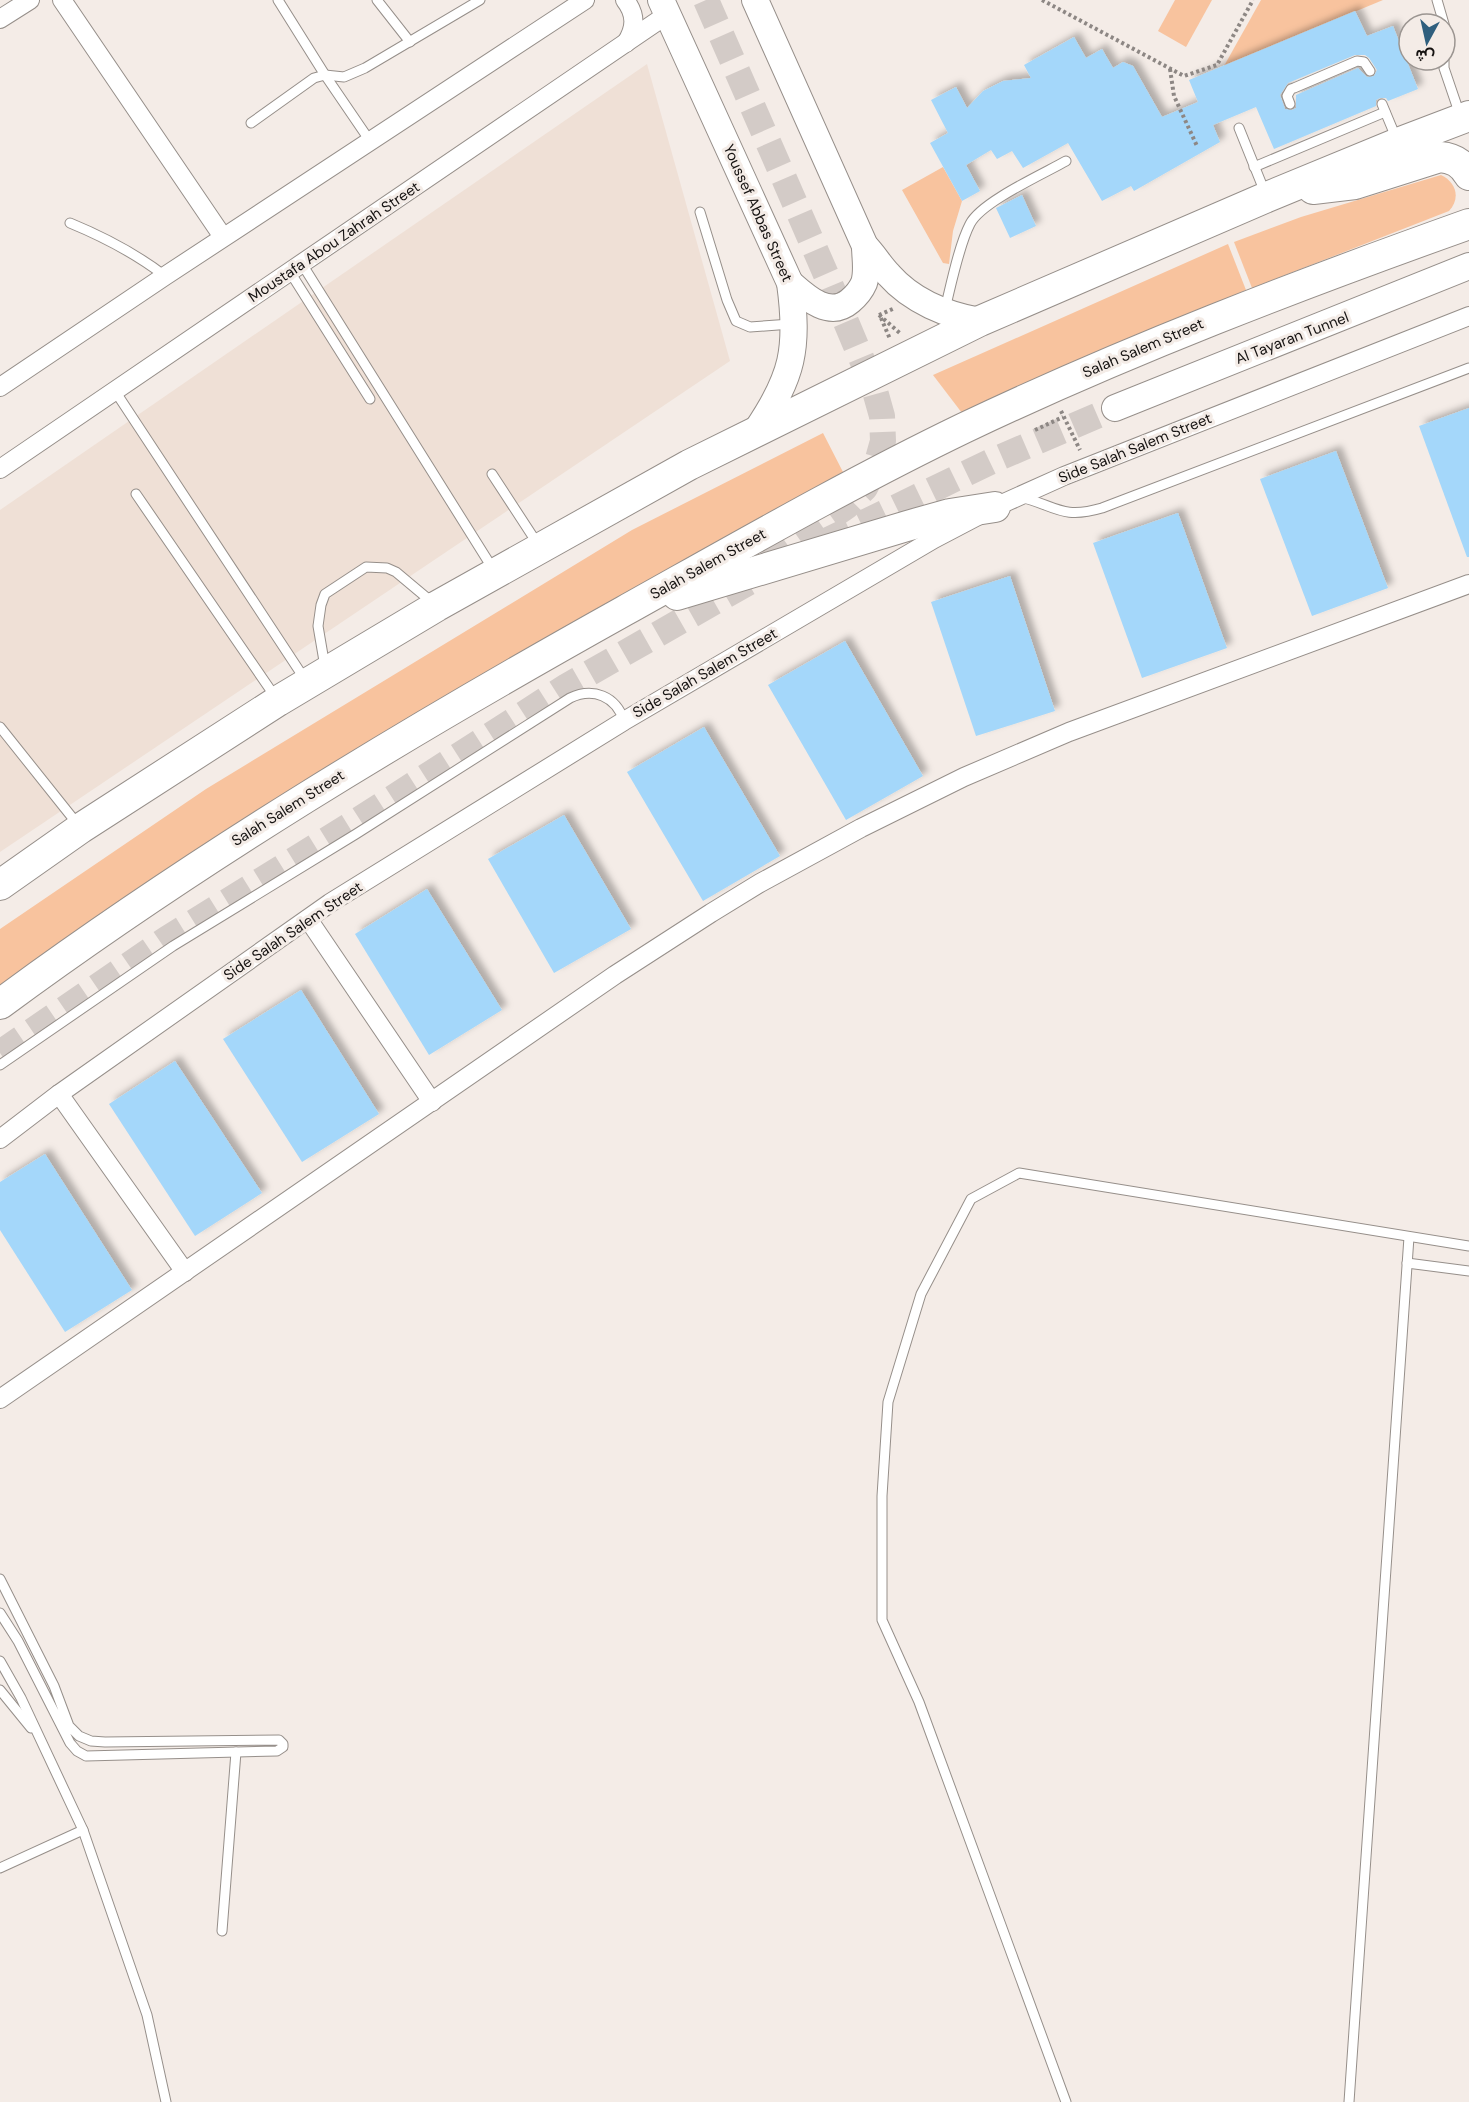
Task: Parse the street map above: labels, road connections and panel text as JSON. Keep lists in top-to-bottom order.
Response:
{
  "streets": {
    "highway": ["Salah Salem Street"],
    "main road": ["Youssef Abbas Street", "Al Tayaran Tunnel"],
    "street": ["Moustafa Abou Zahrah Street", "Side Salah Salem Street"]
  },
  "crossings": [
    ["Youssef Abbas Street", "Moustafa Abou Zahrah Street"]
  ],
  "north": "bottom"
}
